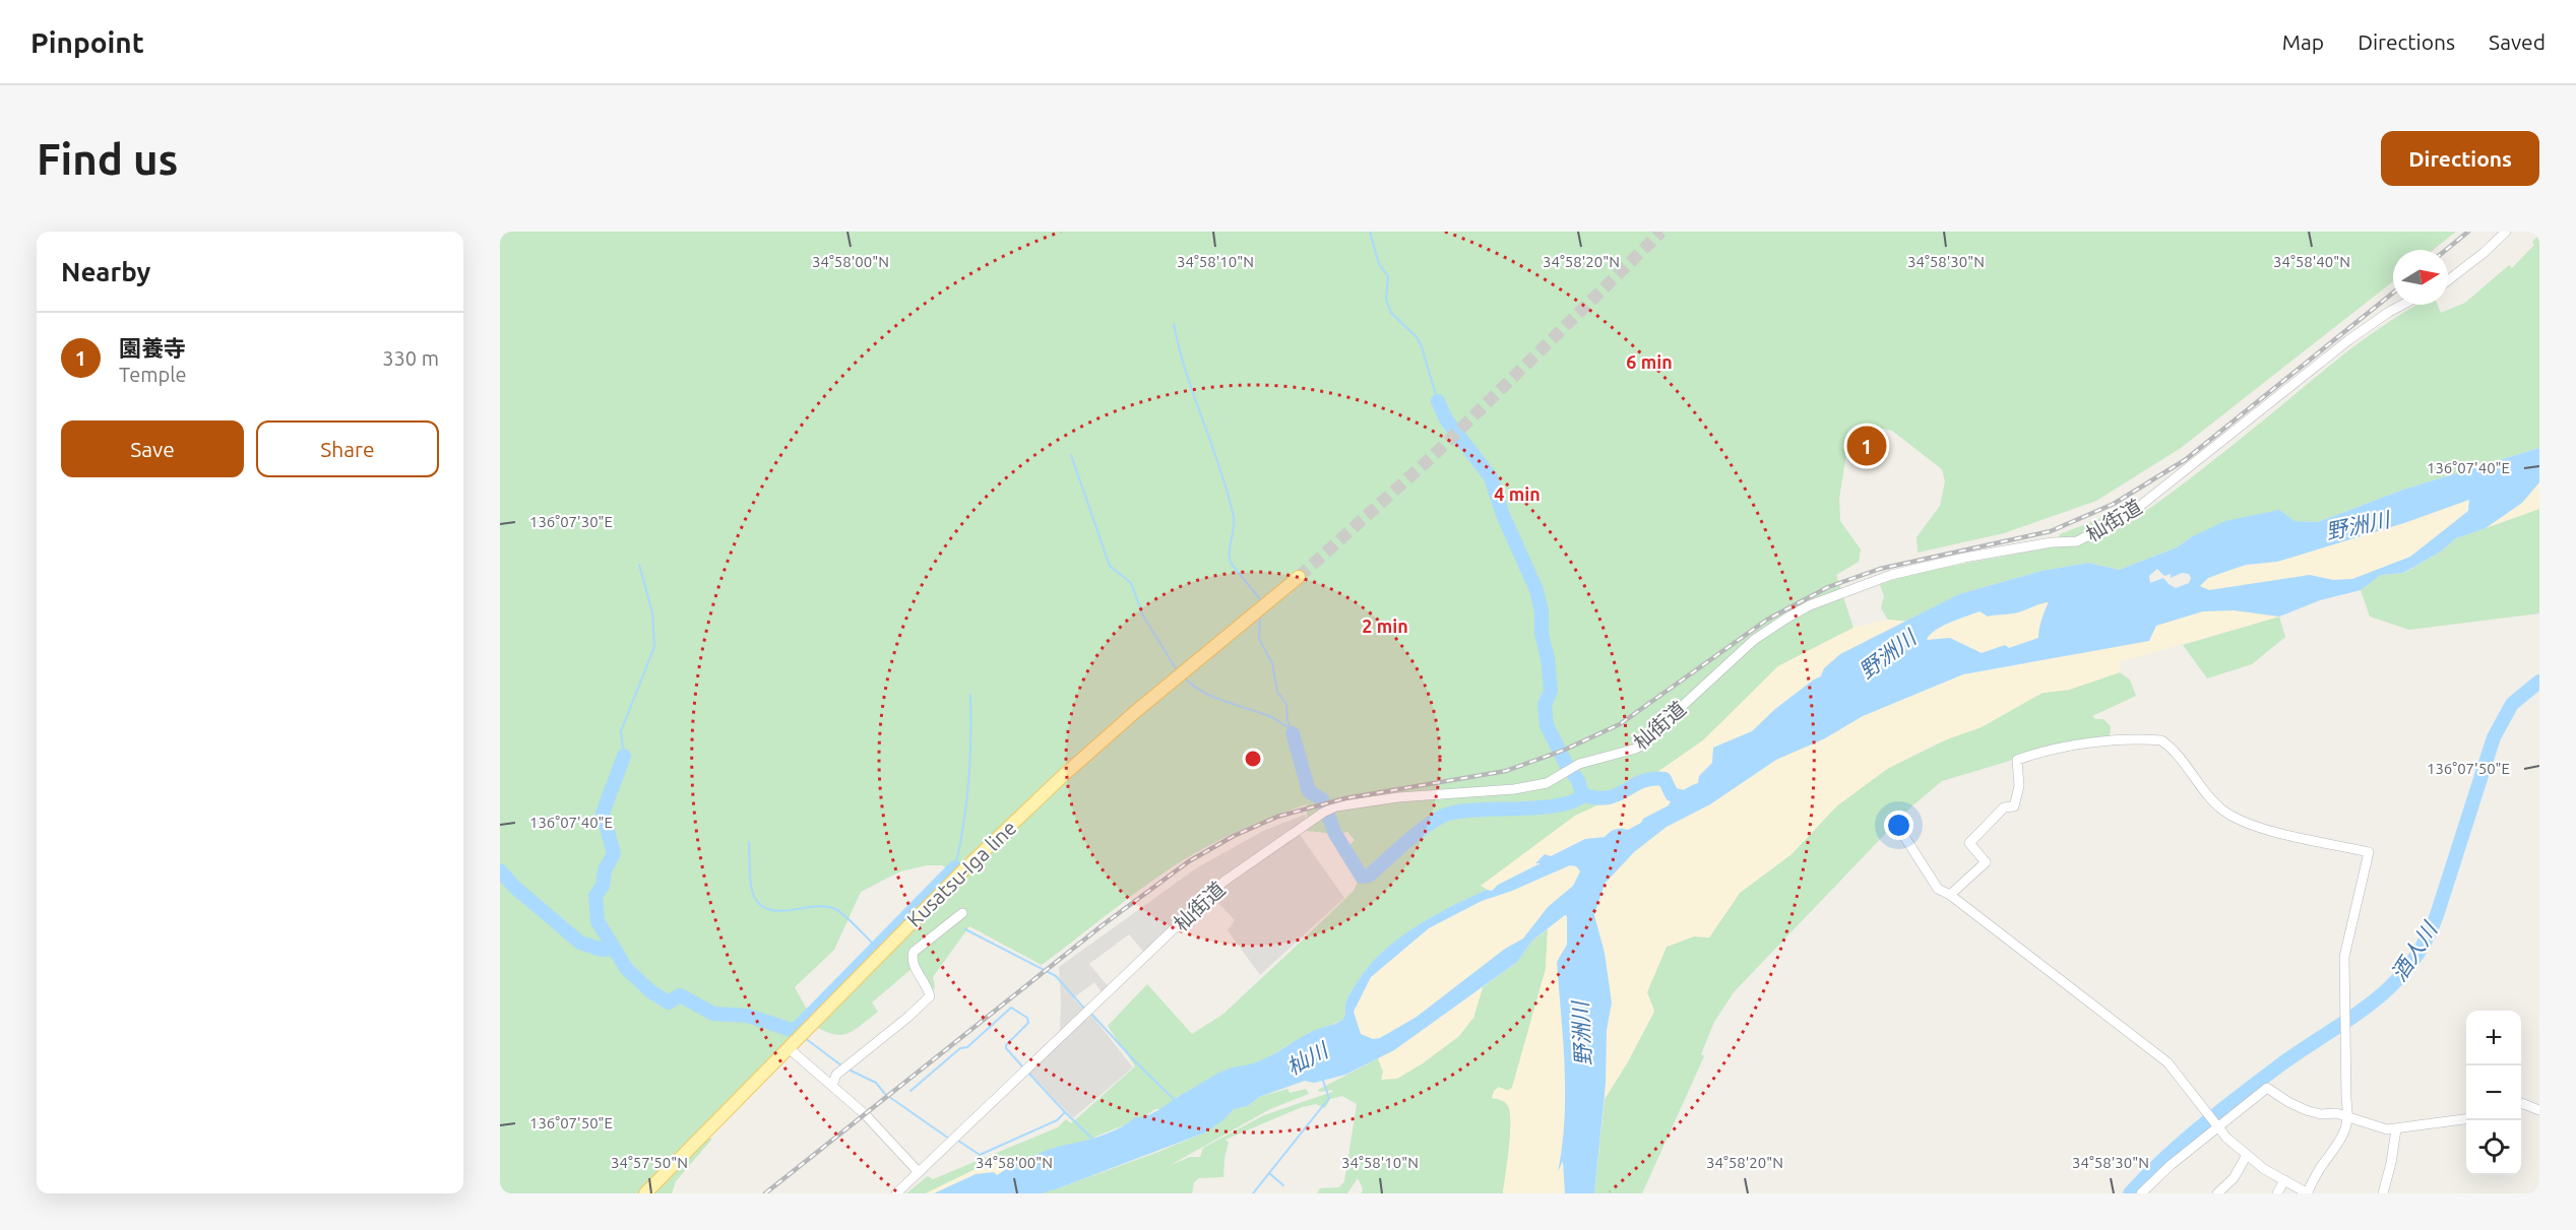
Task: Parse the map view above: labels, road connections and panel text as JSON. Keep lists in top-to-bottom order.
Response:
{
  "streets": {
    "main road": ["Kusatsu-Iga line"],
    "street": ["杣街道"]
  },
  "water": ["野洲川", "酒人川", "杣川"],
  "north": "right",
  "page": {
    "header": "Pinpoint",
    "nav": ["Map", "Directions", "Saved"],
    "buttons": [
      "Directions",
      ["Save", "Share"]
    ],
    "title": "Find us",
    "heading": "Nearby",
    "list": [
      {
        "mark": "1",
        "name": "園養寺",
        "note": "Temple",
        "value": "330 m"
      }
    ],
    "pins": "1",
    "map_buttons": ["+", "−"]
  },
  "coordinates": [
    "34°58'20\"N",
    "34°58'00\"N",
    "34°58'10\"N",
    "34°58'30\"N",
    "34°58'40\"N",
    "136°07'40\"E",
    "136°07'30\"E",
    "136°07'50\"E",
    "34°57'50\"N"
  ],
  "rings": ["6 min", "4 min", "2 min"]
}
